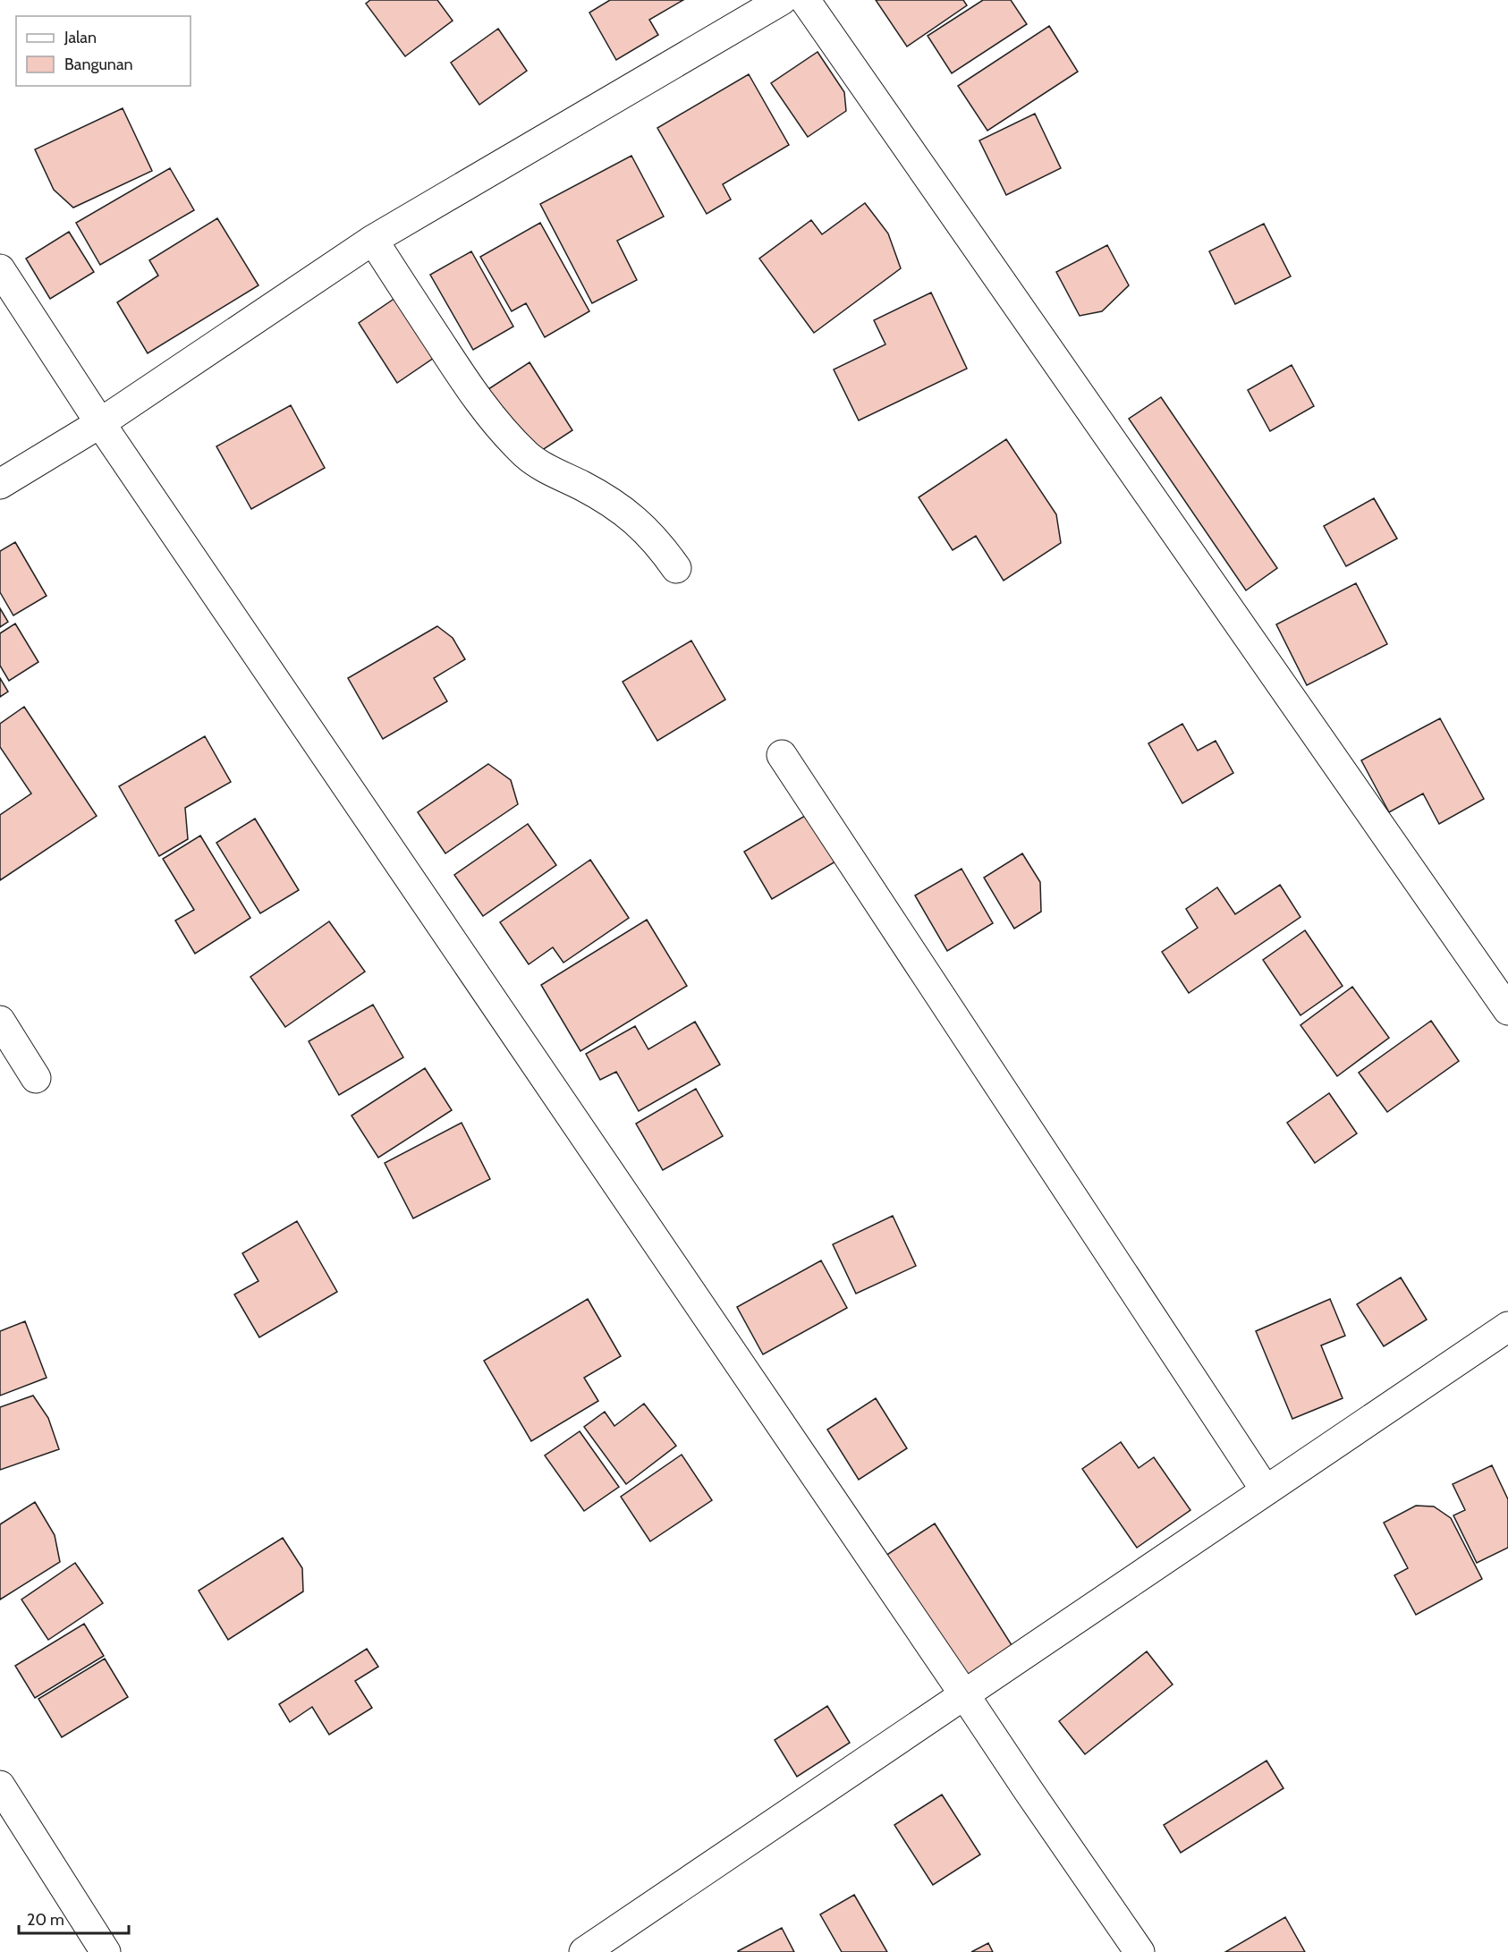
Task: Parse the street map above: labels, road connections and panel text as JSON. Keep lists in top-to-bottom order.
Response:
{
  "legend": ["Jalan", "Bangunan"],
  "scale_bar": "20 m"
}
